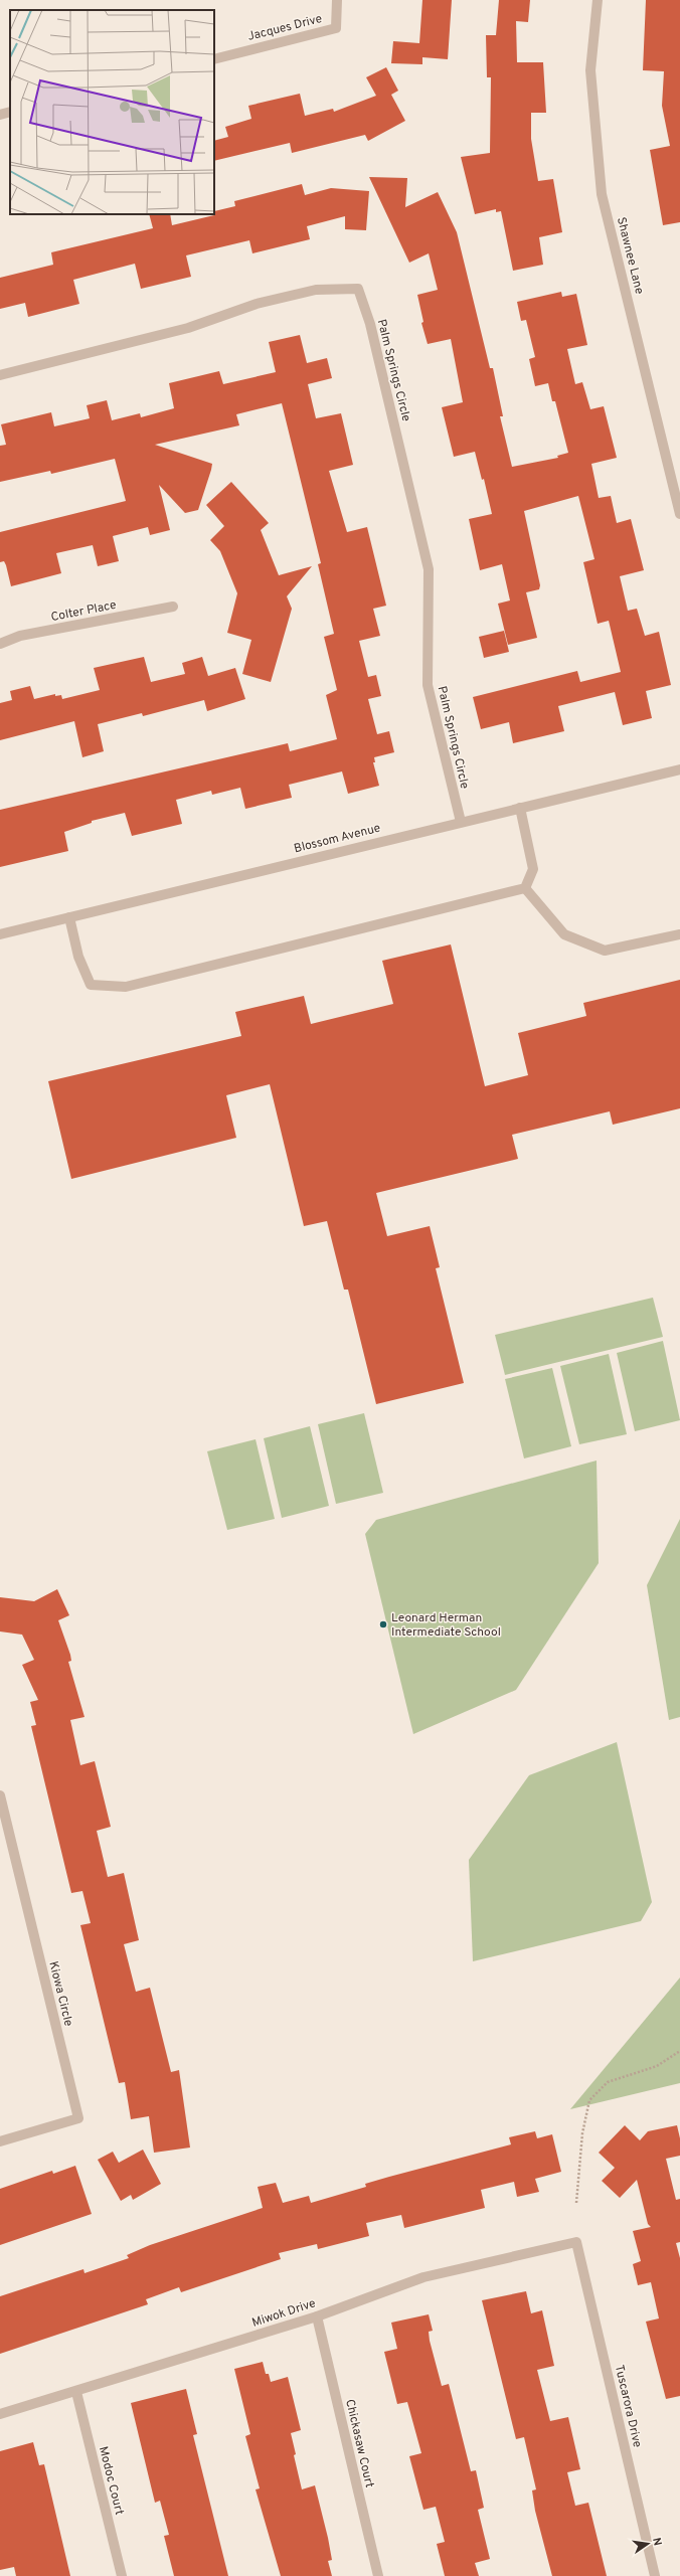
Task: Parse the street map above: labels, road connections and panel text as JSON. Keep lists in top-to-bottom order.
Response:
{
  "streets": {
    "street": [
      "Jacques Drive",
      "Shawnee Lane",
      "Palm Springs Circle",
      "Colter Place",
      "Blossom Avenue",
      "Kiowa Circle",
      "Miwok Drive",
      "Tuscarora Drive",
      "Chickasaw Court",
      "Modoc Court"
    ]
  },
  "crossings": [
    ["Palm Springs Circle", "Blossom Avenue"],
    ["Miwok Drive", "Tuscarora Drive"],
    ["Miwok Drive", "Chickasaw Court"],
    ["Miwok Drive", "Modoc Court"]
  ],
  "places": ["Leonard Herman Intermediate School"],
  "north": "right"
}
